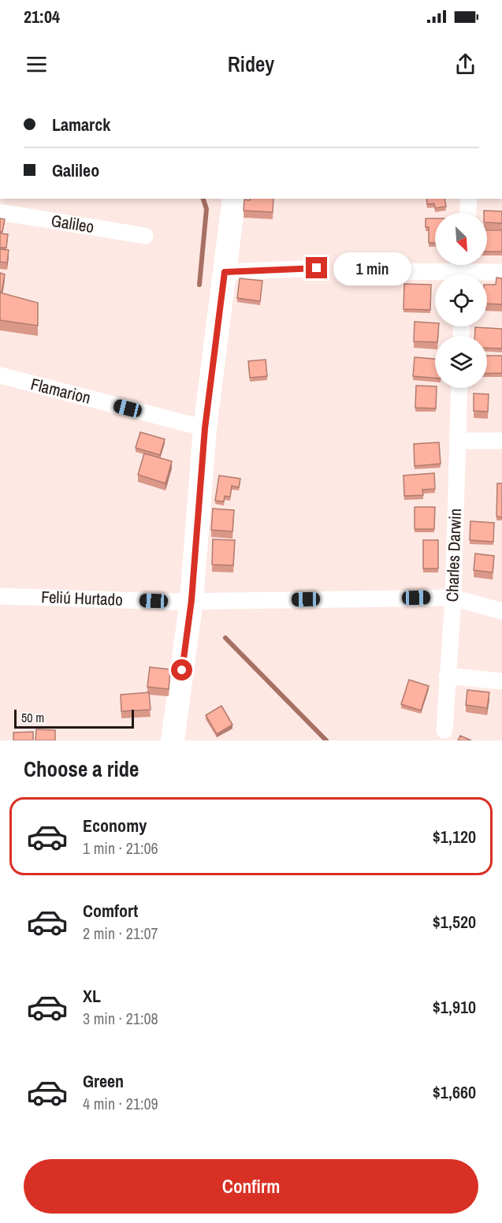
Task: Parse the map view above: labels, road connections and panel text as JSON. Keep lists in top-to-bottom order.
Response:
{
  "streets": {
    "street": [
      "Galileo",
      "Flamarion",
      "Charles Darwin",
      "Feliú Hurtado"
    ]
  },
  "crossings": [
    ["Charles Darwin", "Feliú Hurtado"]
  ],
  "scale_bar": "50 m",
  "north": "bottom right",
  "page": {
    "status": "21:04",
    "header": "Ridey",
    "banner": ["Lamarck", "Galileo"],
    "bubble": "1 min",
    "scale": "50 m",
    "heading": "Choose a ride",
    "list": [
      {
        "name": "Economy",
        "note": "1 min · 21:06",
        "value": "$1,120"
      },
      {
        "name": "Comfort",
        "note": "2 min · 21:07",
        "value": "$1,520"
      },
      {
        "name": "XL",
        "note": "3 min · 21:08",
        "value": "$1,910"
      },
      {
        "name": "Green",
        "note": "4 min · 21:09",
        "value": "$1,660"
      }
    ],
    "buttons": "Confirm"
  }
}
